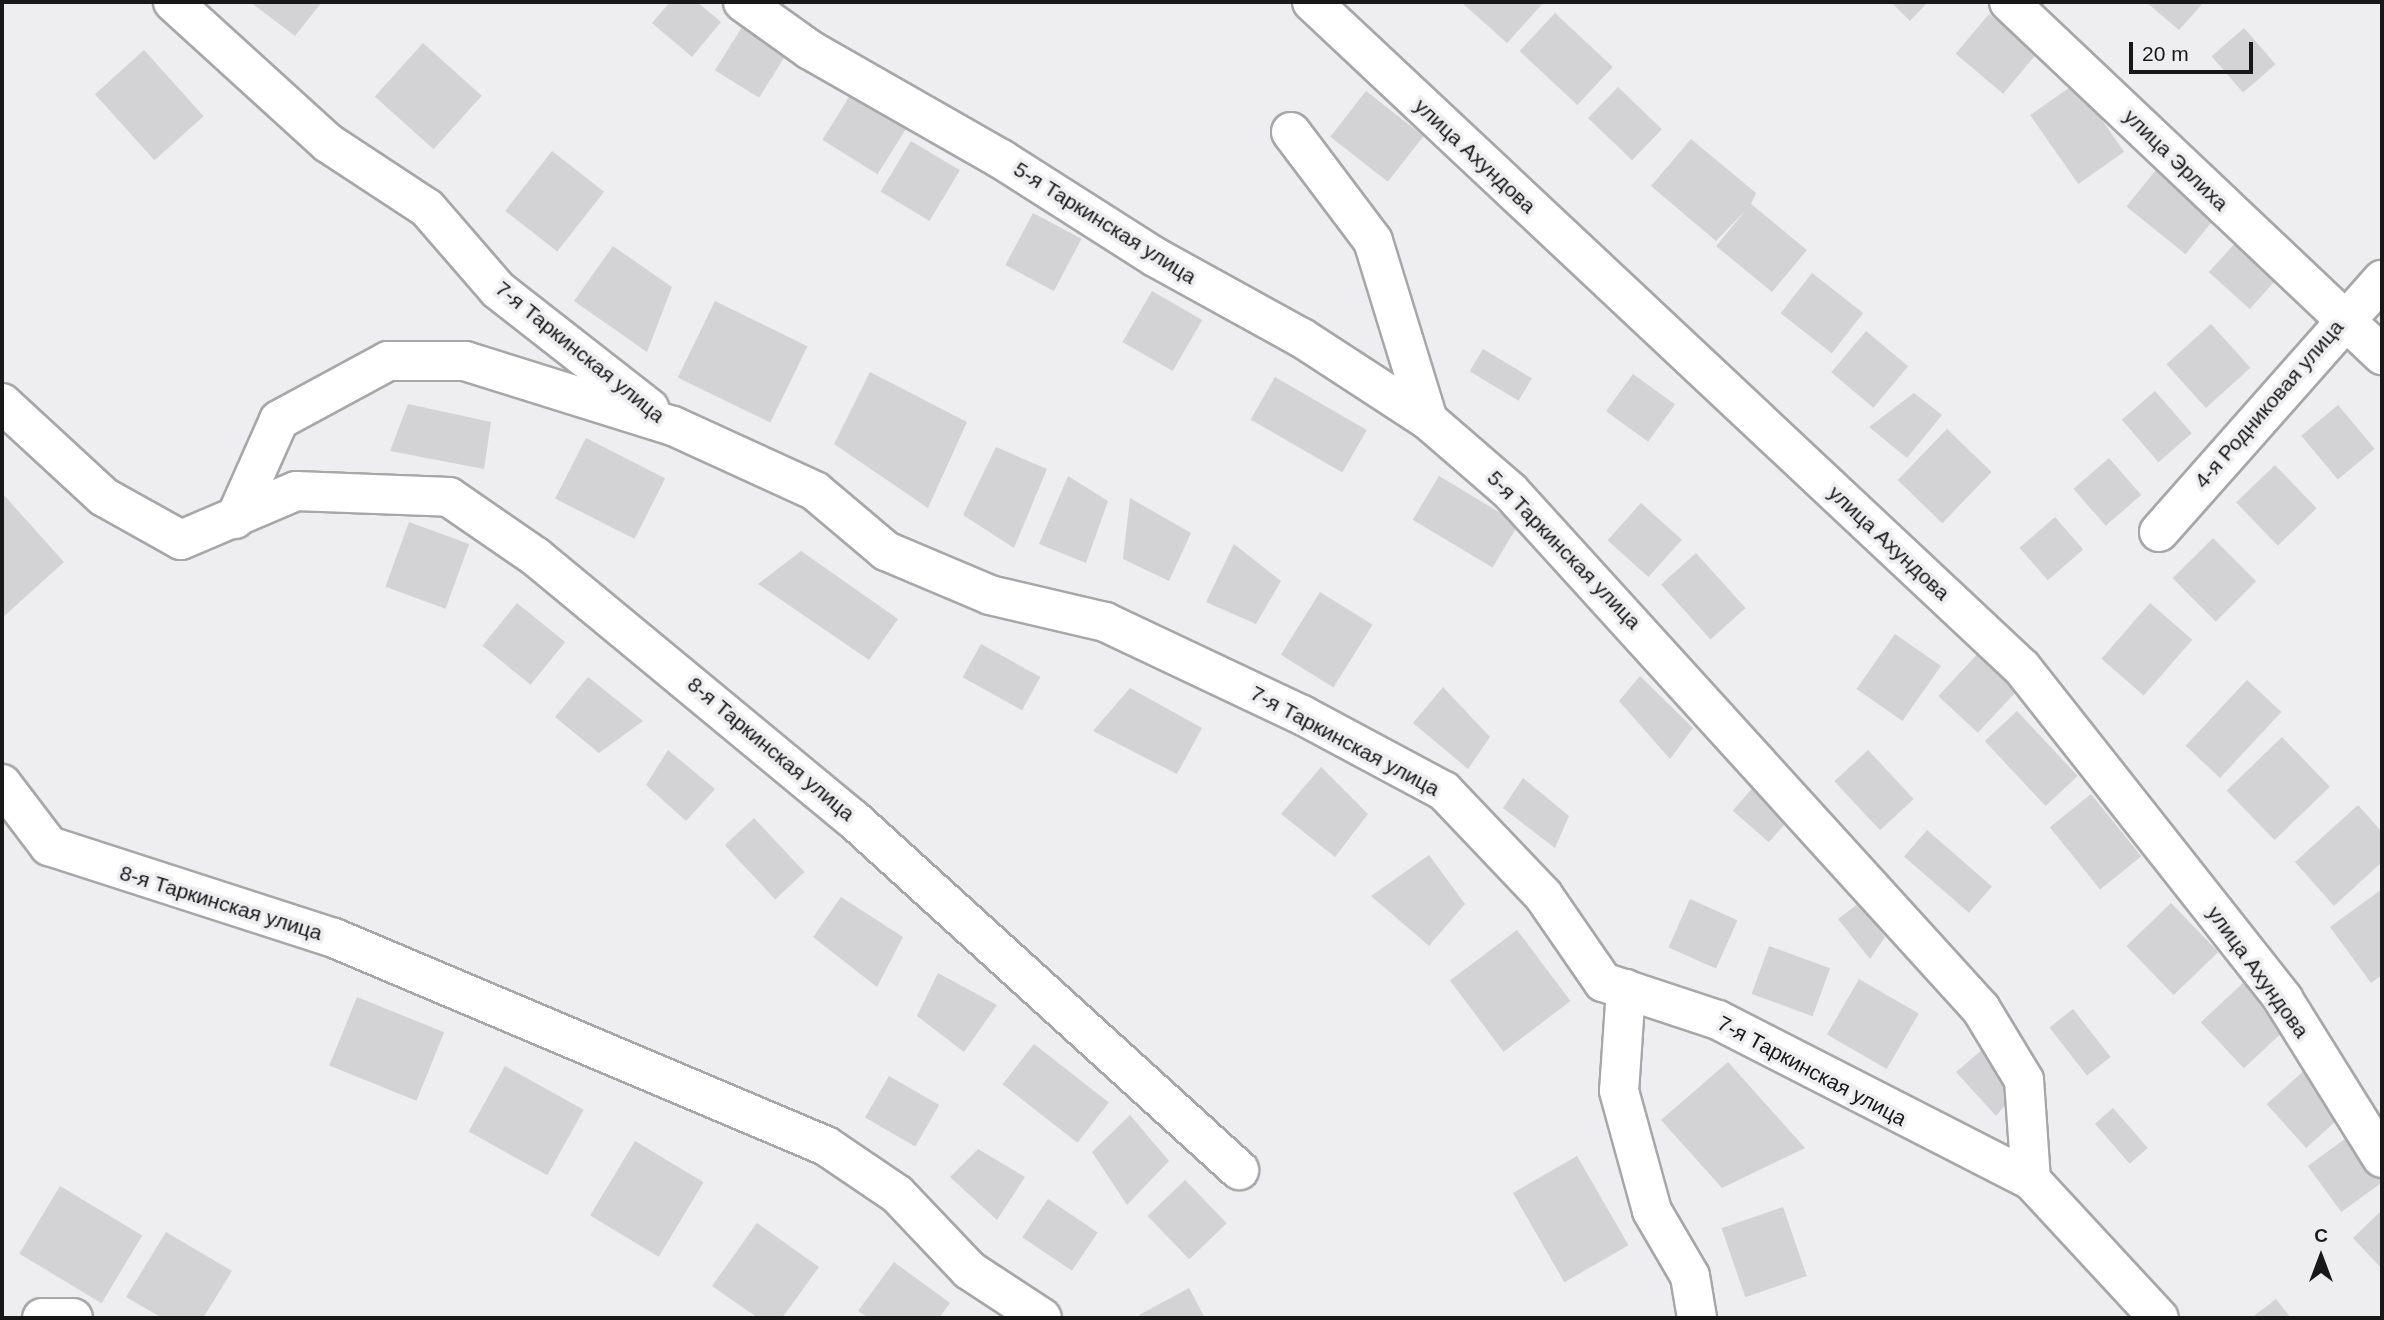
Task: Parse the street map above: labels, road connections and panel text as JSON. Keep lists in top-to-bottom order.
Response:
{
  "streets": {
    "street": [
      "улица Ахундова",
      "улица Эрлиха",
      "5-я Таркинская улица",
      "7-я Таркинская улица",
      "4-я Родниковая улица",
      "8-я Таркинская улица"
    ]
  },
  "crossings": [
    ["улица Эрлиха", "4-я Родниковая улица"],
    ["5-я Таркинская улица", "7-я Таркинская улица"],
    ["7-я Таркинская улица", "8-я Таркинская улица"]
  ],
  "scale_bar": "20 m",
  "north": "top"
}
